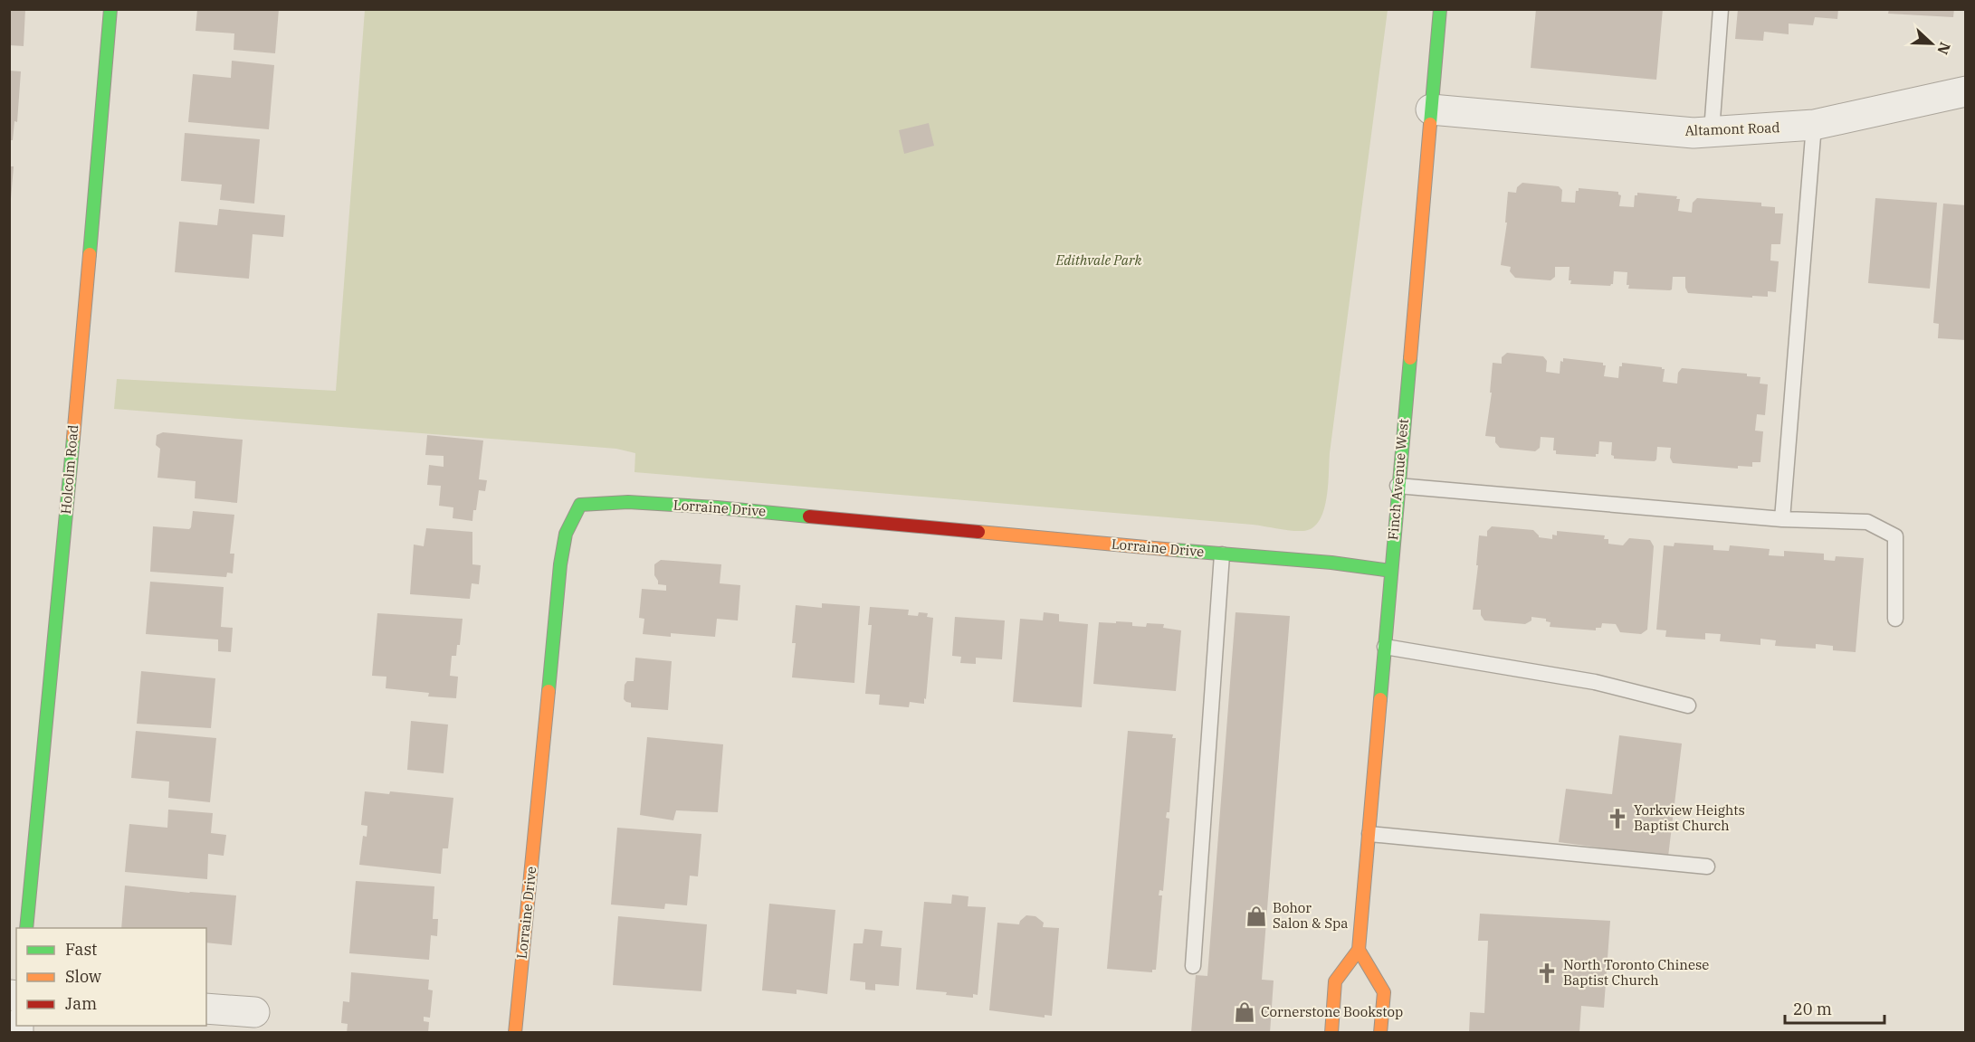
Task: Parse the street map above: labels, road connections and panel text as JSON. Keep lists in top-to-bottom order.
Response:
{
  "streets": {
    "street": [
      "Altamont Road",
      "Holcolm Road",
      "Finch Avenue West",
      "Lorraine Drive"
    ]
  },
  "crossings": [
    ["Altamont Road", "Finch Avenue West"],
    ["Finch Avenue West", "Lorraine Drive"]
  ],
  "parks": ["Edithvale Park"],
  "places": {
    "church": ["Yorkview Heights Baptist Church", "North Toronto Chinese Baptist Church"],
    "shop": ["Bohor Salon & Spa", "Cornerstone Bookstop"]
  },
  "legend": ["Fast", "Slow", "Jam"],
  "scale_bar": "20 m",
  "north": "right"
}
